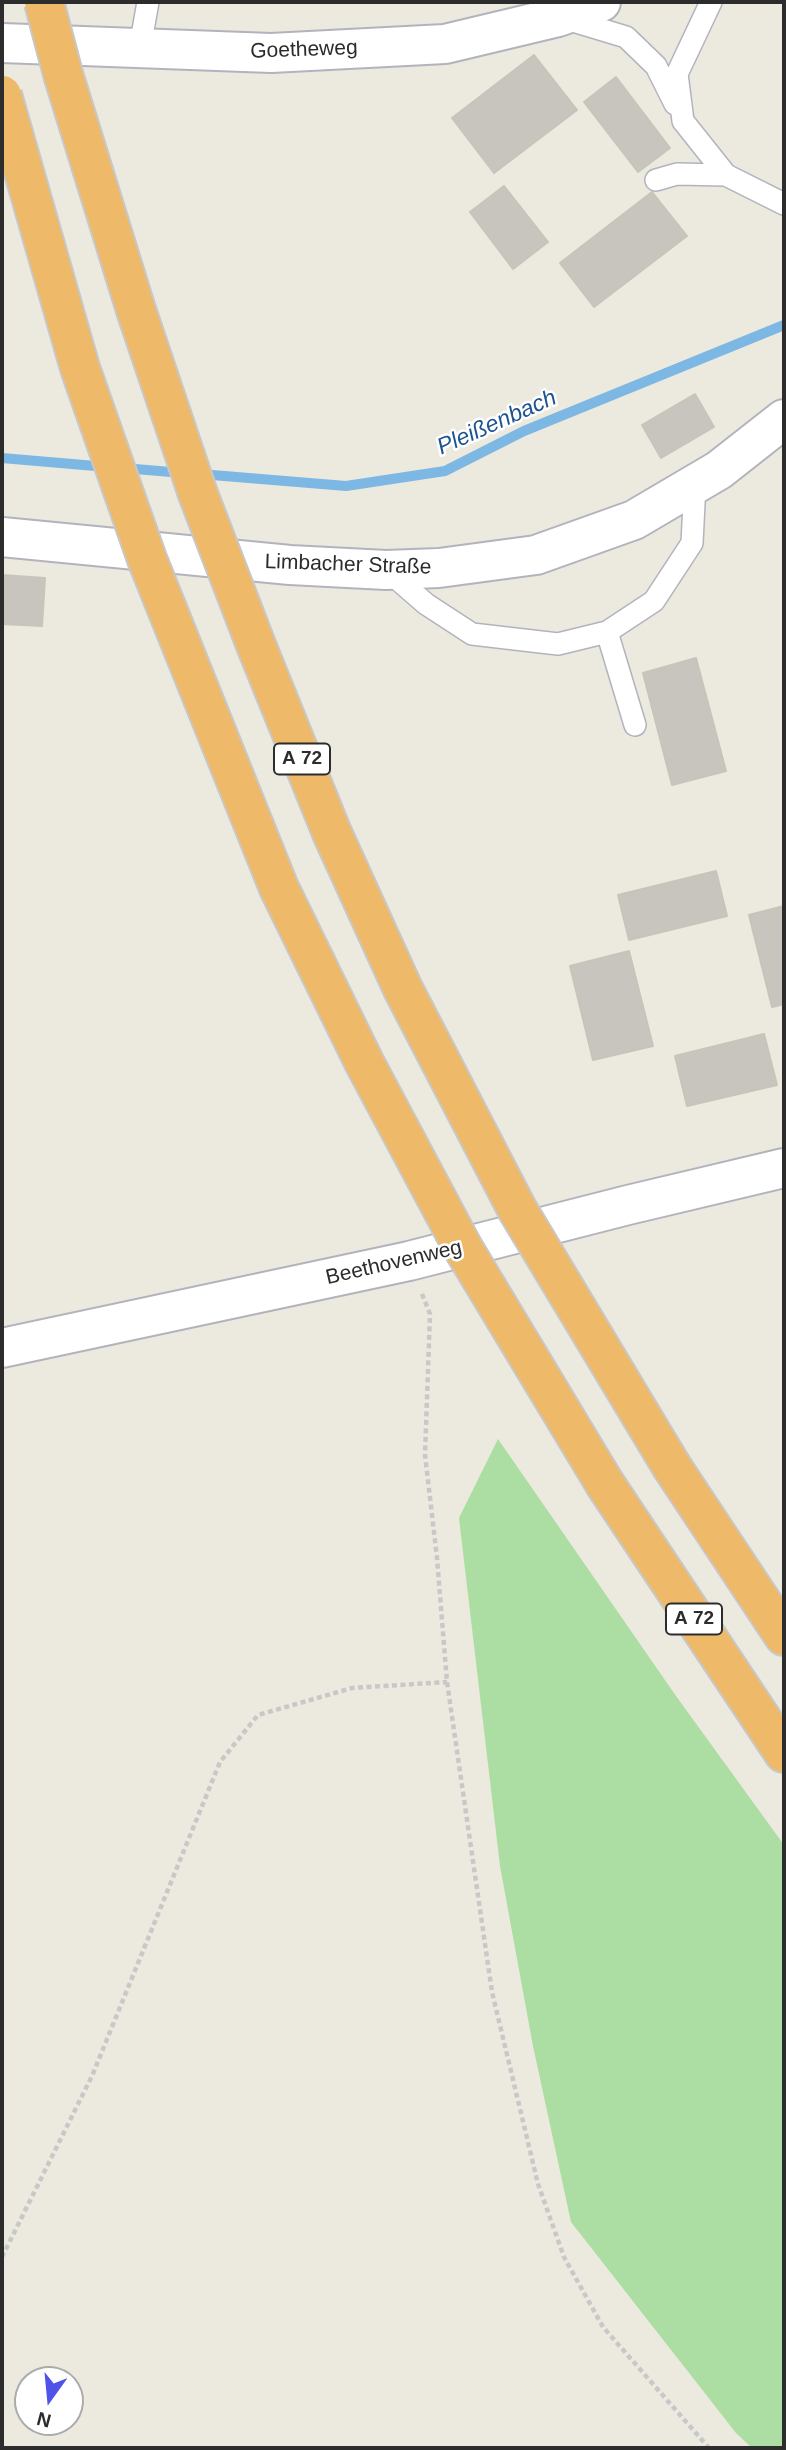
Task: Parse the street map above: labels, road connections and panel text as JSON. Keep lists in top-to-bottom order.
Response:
{
  "streets": {
    "highway": ["A 72"],
    "street": ["Goetheweg", "Limbacher Straße", "Beethovenweg"]
  },
  "water": ["Pleißenbach"],
  "north": "bottom"
}
